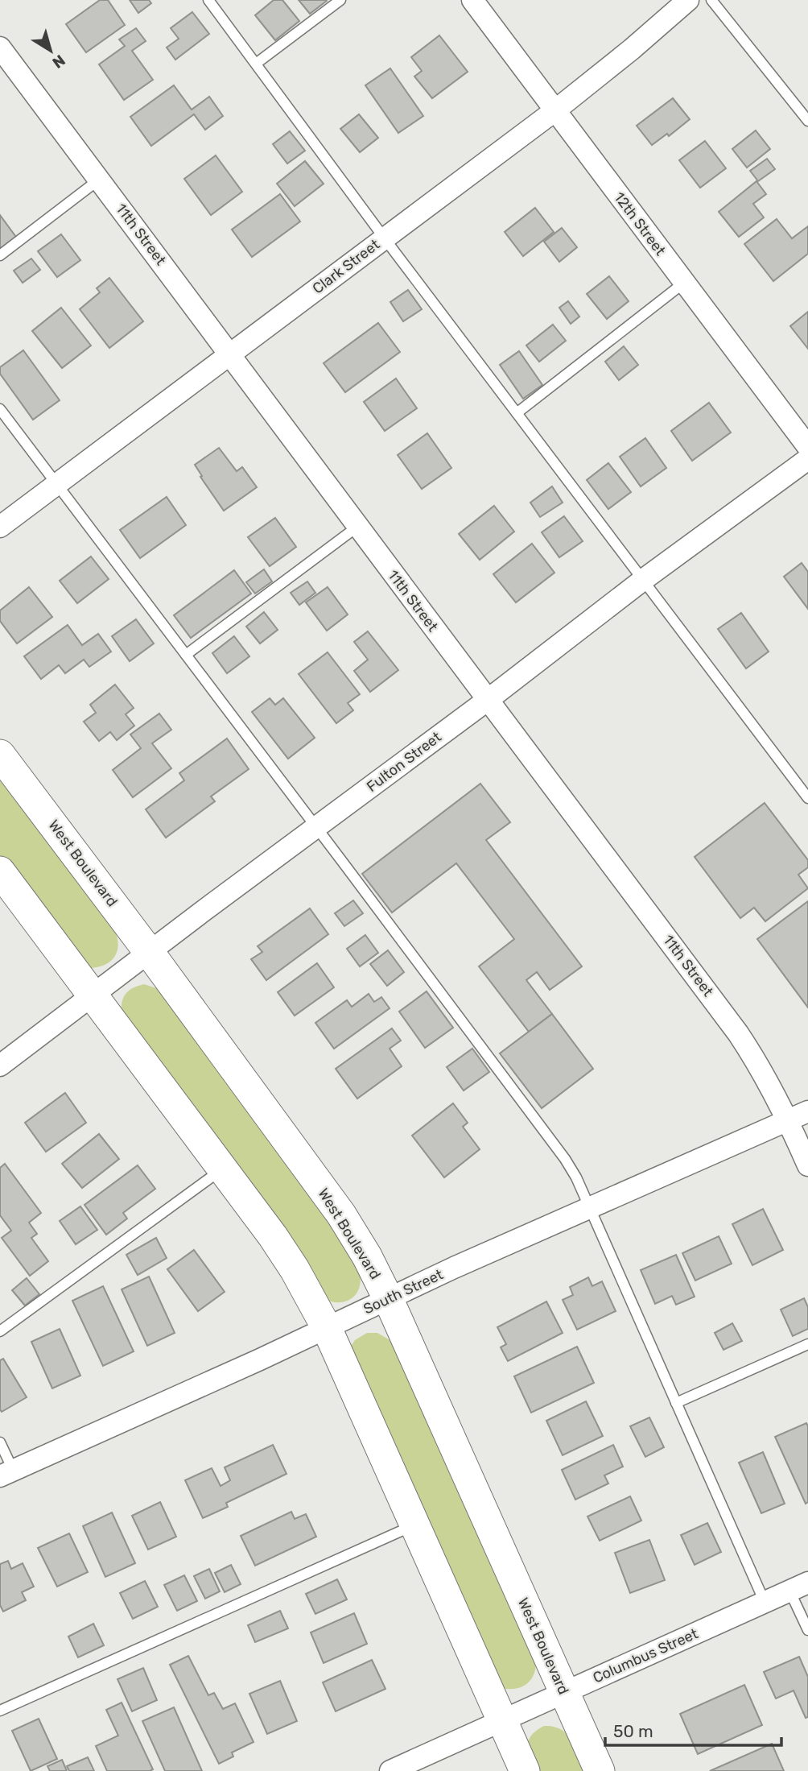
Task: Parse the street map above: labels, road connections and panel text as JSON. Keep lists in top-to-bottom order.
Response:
{
  "streets": {
    "street": [
      "12th Street",
      "11th Street",
      "Clark Street",
      "Fulton Street",
      "West Boulevard",
      "South Street",
      "Columbus Street"
    ]
  },
  "crossings": [
    ["12th Street", "Clark Street"],
    ["11th Street", "Clark Street"],
    ["11th Street", "Fulton Street"],
    ["11th Street", "South Street"],
    ["Fulton Street", "West Boulevard"],
    ["West Boulevard", "South Street"],
    ["West Boulevard", "Columbus Street"]
  ],
  "scale_bar": "50 m",
  "north": "bottom right"
}
